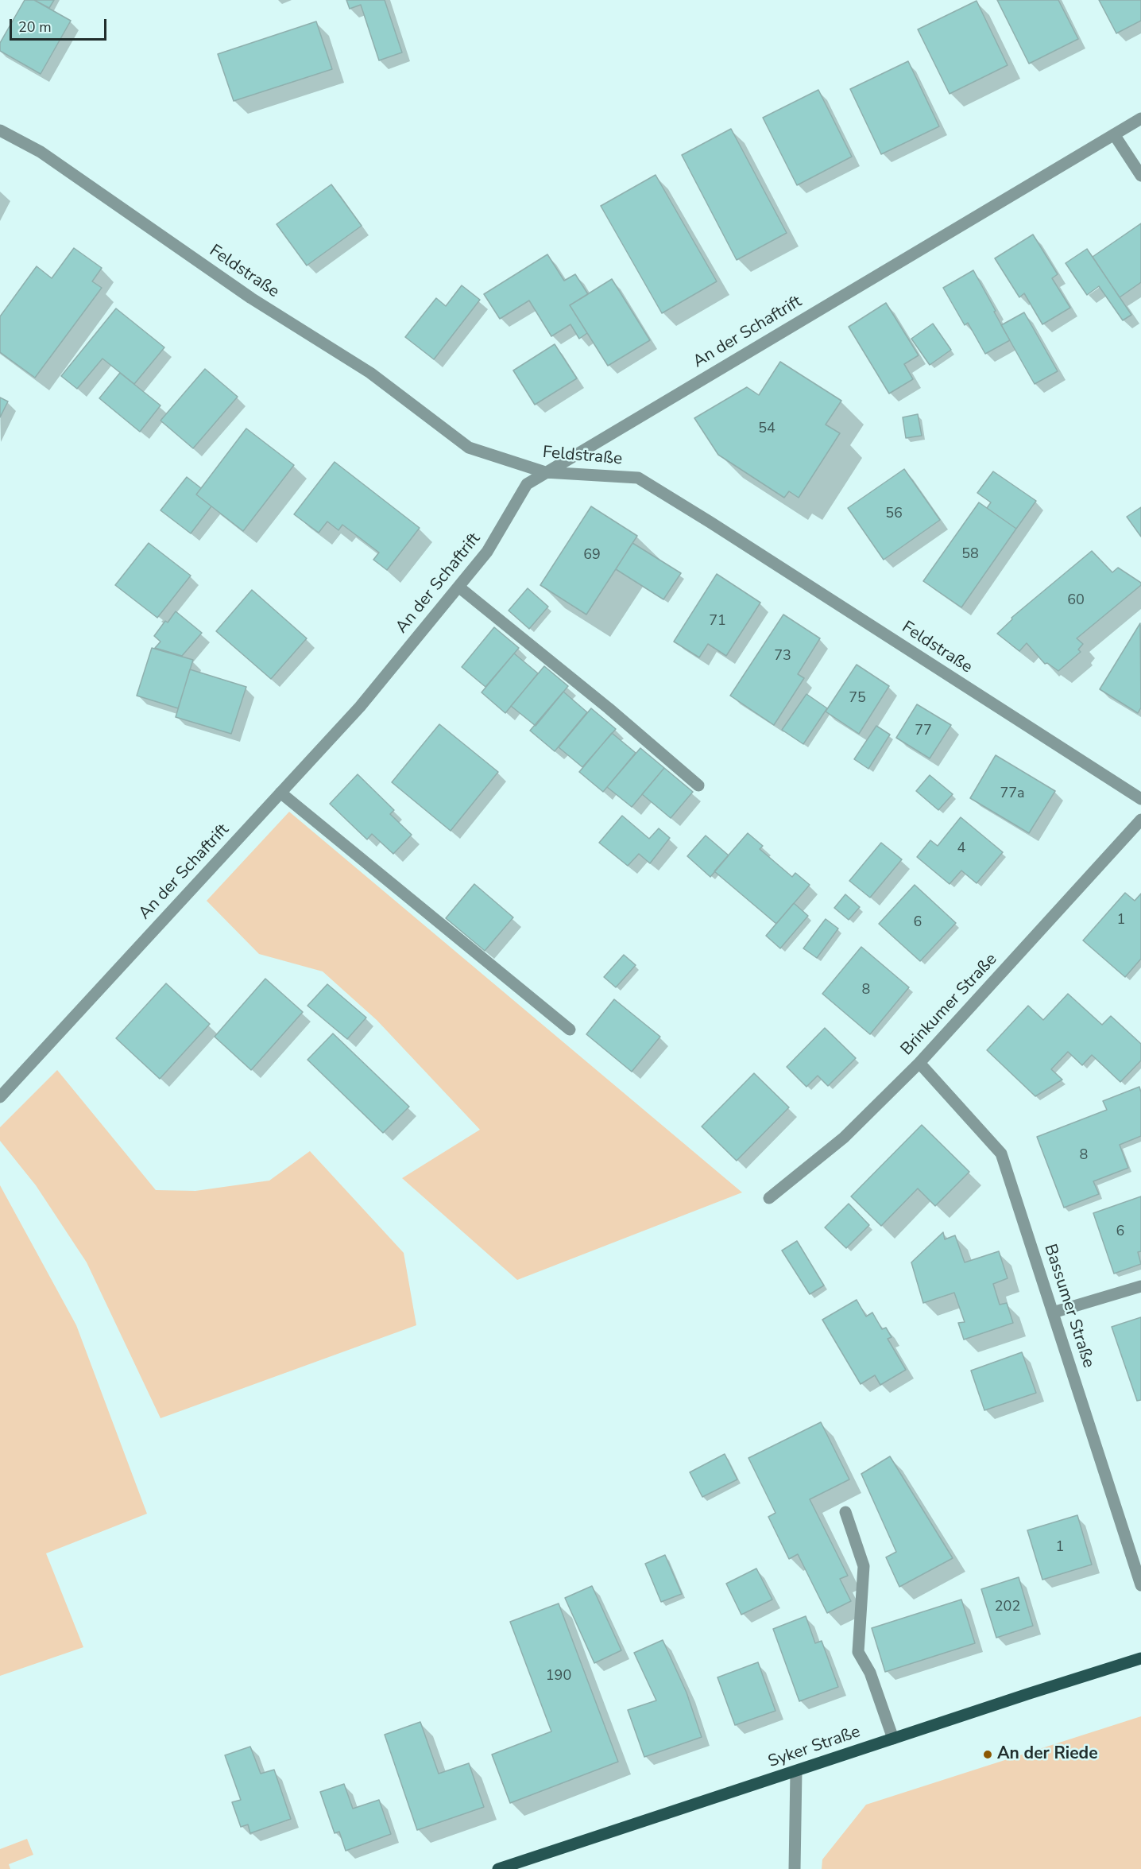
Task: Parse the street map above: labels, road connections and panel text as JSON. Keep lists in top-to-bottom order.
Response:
{
  "streets": {
    "main road": ["Syker Straße"],
    "street": [
      "Feldstraße",
      "An der Schaftrift",
      "Brinkumer Straße",
      "Bassumer Straße"
    ]
  },
  "crossings": [
    ["Feldstraße", "An der Schaftrift"],
    ["Brinkumer Straße", "Bassumer Straße"]
  ],
  "places": ["An der Riede"],
  "house_numbers": [
    "54",
    "56",
    "58",
    "69",
    "60",
    "71",
    "73",
    "75",
    "77",
    "77a",
    "4",
    "1",
    "6",
    "8",
    "8",
    "6",
    "1",
    "202",
    "190"
  ],
  "scale_bar": "20 m"
}
